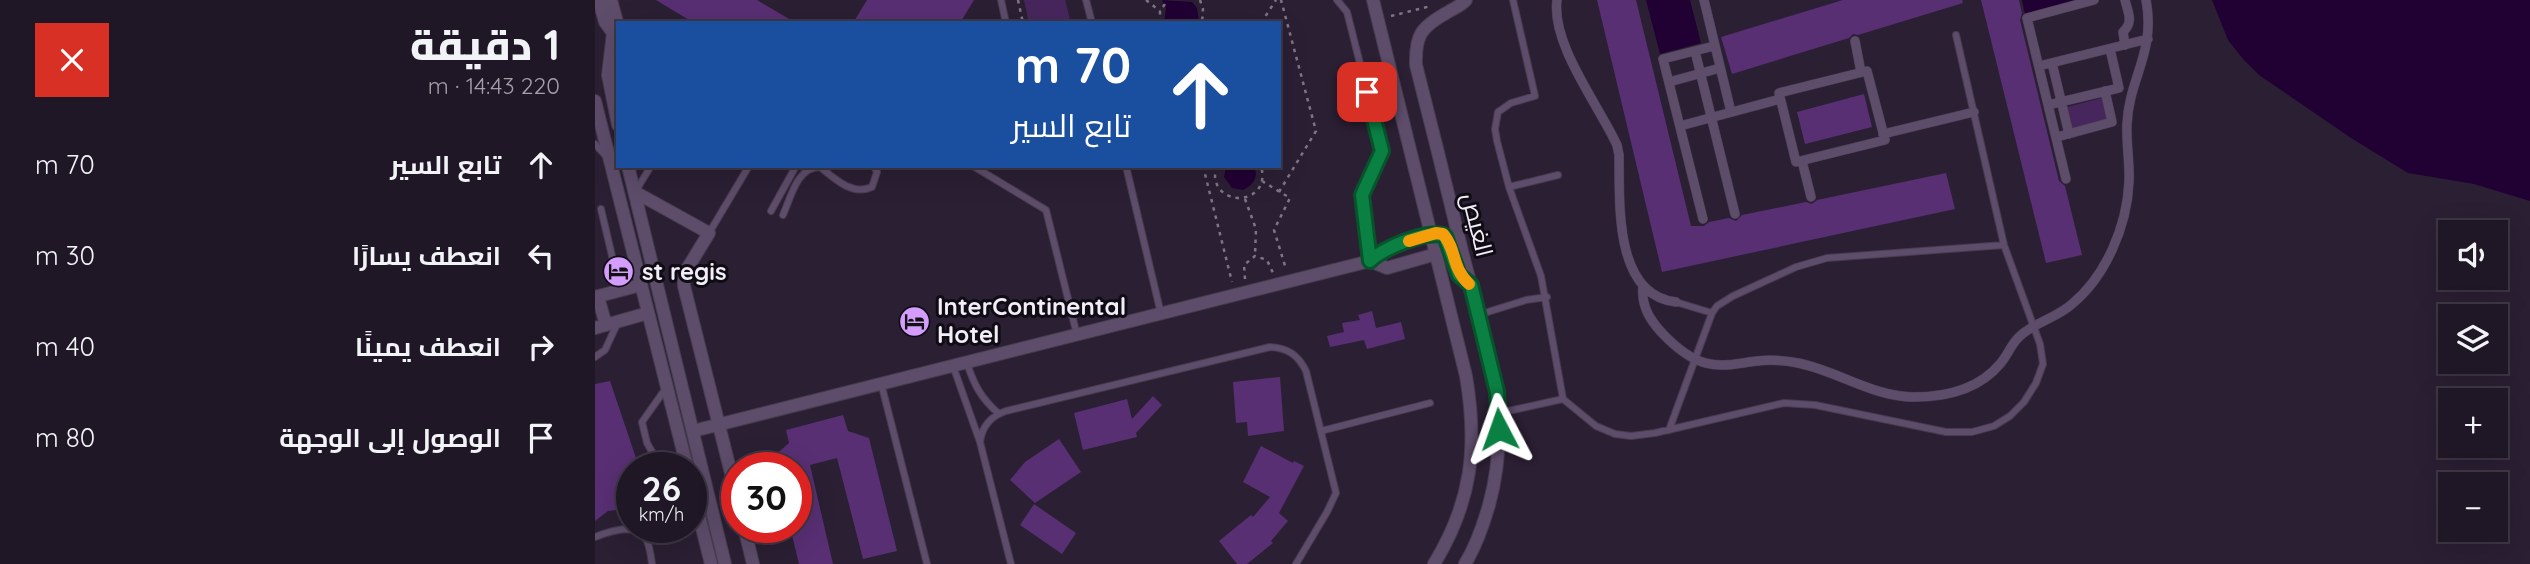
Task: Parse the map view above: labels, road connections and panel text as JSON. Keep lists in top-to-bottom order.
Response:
{
  "streets": {
    "street": ["الغيص"]
  },
  "places": {
    "hotel": ["st regis", "InterContinental Hotel"]
  },
  "page": {
    "heading": ["1 دقيقة", "220 m · 14:43"],
    "turn": ["70 m", "تابع السير"],
    "list": [
      {
        "name": "تابع السير",
        "value": "70 m"
      },
      {
        "name": "انعطف يسارًا",
        "value": "30 m"
      },
      {
        "name": "انعطف يمينًا",
        "value": "40 m"
      },
      {
        "name": "الوصول إلى الوجهة",
        "value": "80 m"
      }
    ],
    "map_buttons": ["+", "−"],
    "speed": "26 km/h",
    "limit": "30"
  }
}
